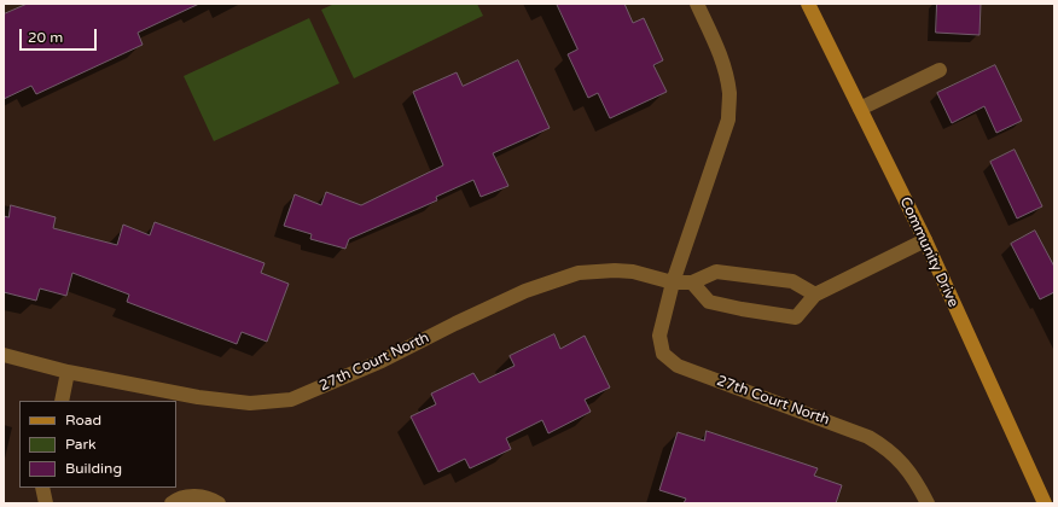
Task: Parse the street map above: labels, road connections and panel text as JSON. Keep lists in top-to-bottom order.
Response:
{
  "streets": {
    "street": ["Community Drive", "27th Court North"]
  },
  "legend": ["Road", "Park", "Building"],
  "scale_bar": "20 m"
}
